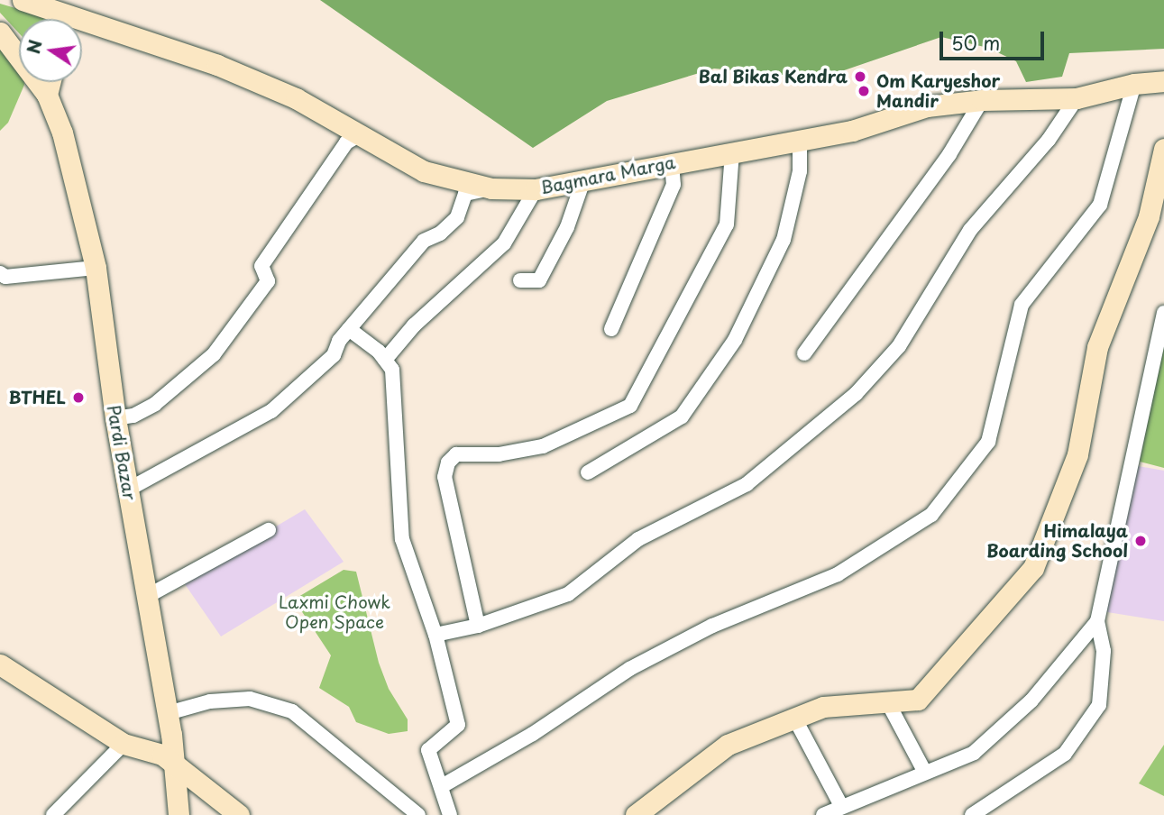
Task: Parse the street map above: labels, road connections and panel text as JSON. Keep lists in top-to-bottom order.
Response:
{
  "streets": {
    "main road": ["Bagmara Marga", "Pardi Bazar"]
  },
  "parks": ["Laxmi Chowk Open Space"],
  "places": [
    "Bal Bikas Kendra",
    "Om Karyeshor Mandir",
    "BTHEL",
    "Himalaya Boarding School"
  ],
  "scale_bar": "50 m",
  "north": "left"
}
